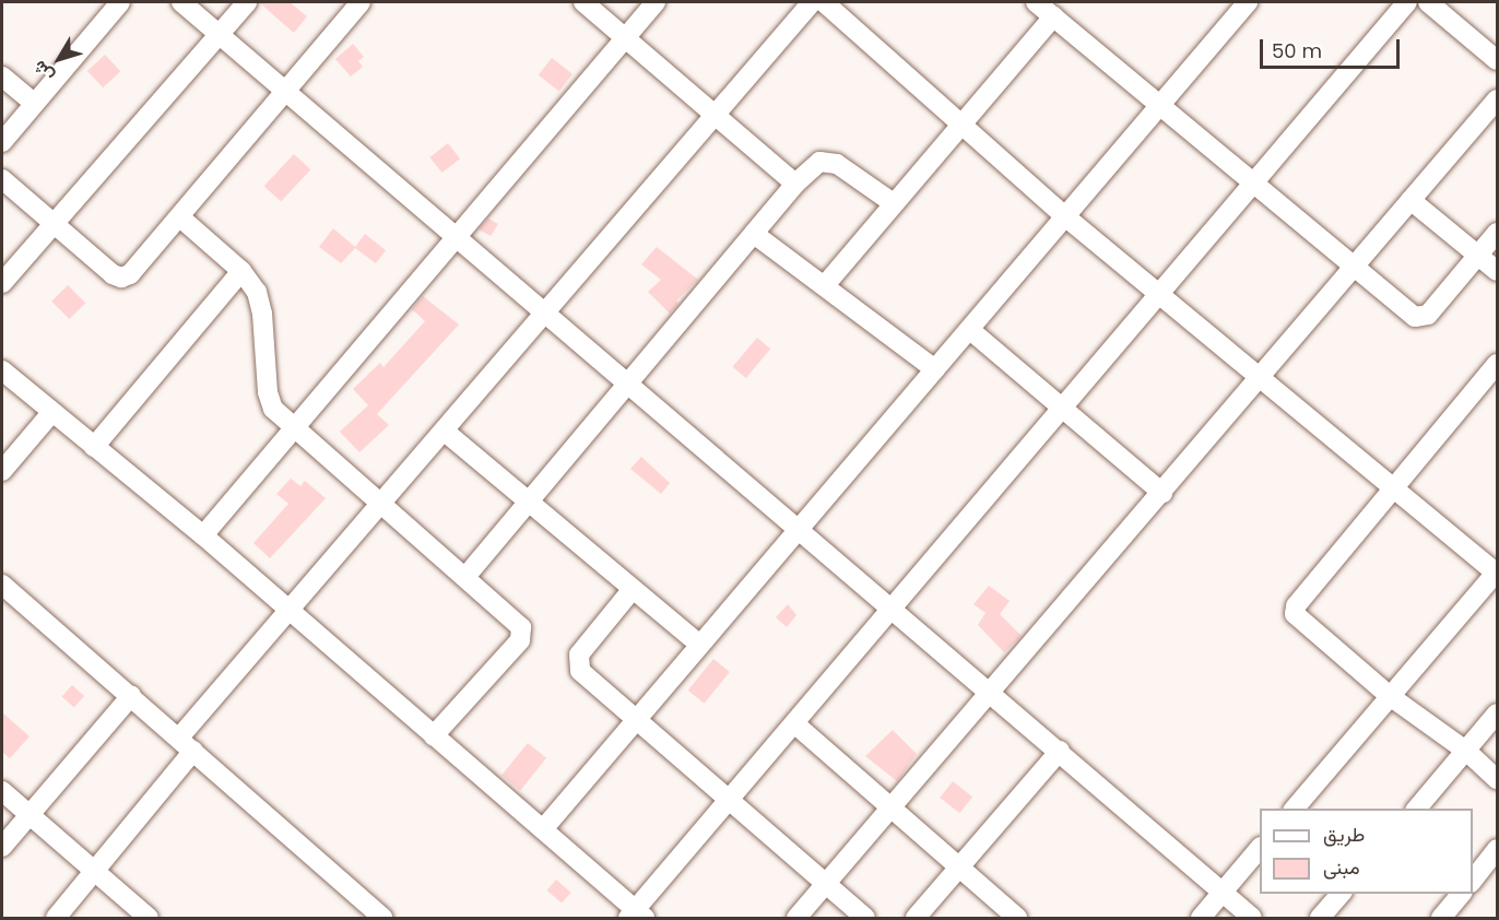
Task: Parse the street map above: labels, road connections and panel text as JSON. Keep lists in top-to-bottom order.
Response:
{
  "legend": ["طريق", "مبنى"],
  "scale_bar": "50 m",
  "north": "bottom left"
}
